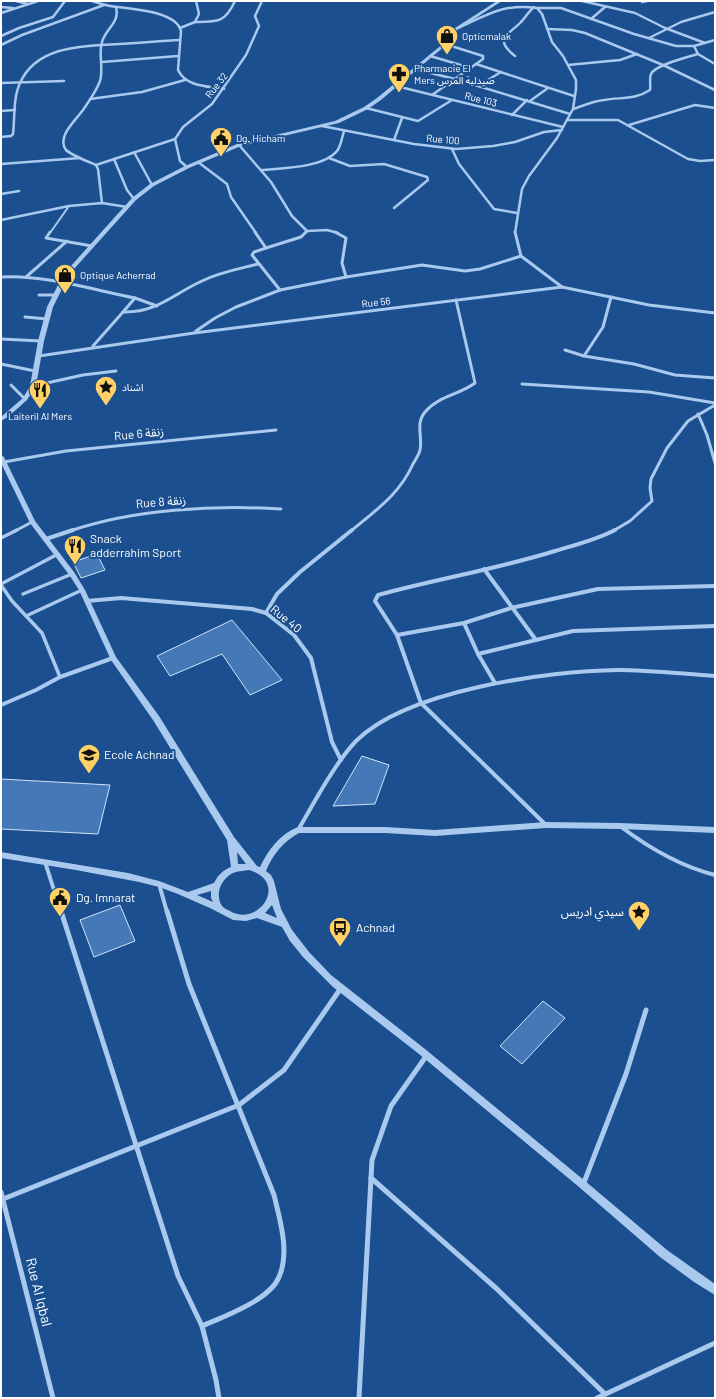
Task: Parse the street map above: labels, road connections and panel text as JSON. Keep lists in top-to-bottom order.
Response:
{
  "streets": {
    "street": [
      "Rue 32",
      "Rue 103",
      "Rue 100",
      "Rue 56",
      "Rue 6 زنقة",
      "Rue 8 زنقة",
      "Rue 40",
      "Rue Al Iqbal"
    ]
  },
  "crossings": [
    ["Rue 103", "Rue 100"]
  ],
  "places": {
    "shop": ["Opticmalak", "Optique Acherrad"],
    "pharmacy": ["Pharmacie El Mers صيدلية المرس"],
    "public building": ["Dg. Hicham", "Dg. lmnarat"],
    "place": ["اشناد", "سيدي ادريس"],
    "restaurant": ["Laiteril Al Mers", "Snack adderrahim Sport"],
    "school or university": ["Ecole Achnad"],
    "bus stop": ["Achnad"]
  }
}
